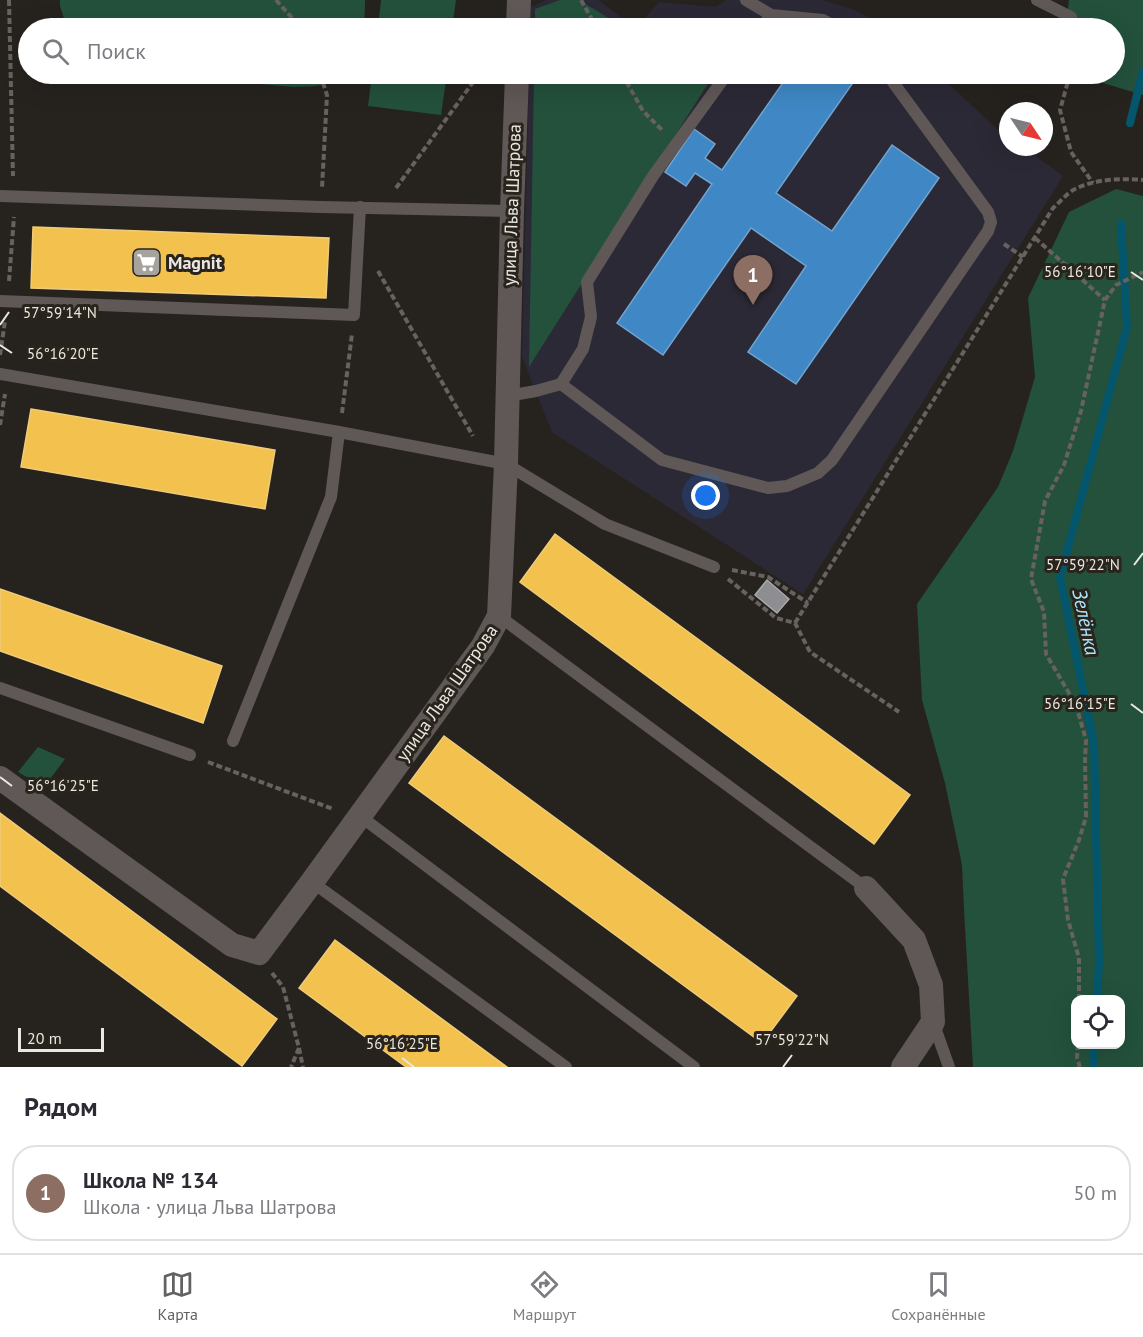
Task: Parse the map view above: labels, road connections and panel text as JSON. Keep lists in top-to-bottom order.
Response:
{
  "streets": {
    "street": ["улица Льва Шатрова"]
  },
  "water": ["Зелёнка"],
  "places": {
    "supermarket": ["Magnit"]
  },
  "scale_bar": "20 m",
  "north": "bottom right",
  "page": {
    "search": "Поиск",
    "pins": "1",
    "scale": "20 m",
    "heading": "Рядом",
    "list": [
      {
        "mark": "1",
        "name": "Школа № 134",
        "note": "Школа · улица Льва Шатрова",
        "value": "50 m"
      }
    ],
    "nav": ["Карта", "Маршрут", "Сохранённые"]
  },
  "coordinates": [
    "56°16'10\"E",
    "57°59'14\"N",
    "56°16'20\"E",
    "57°59'22\"N",
    "56°16'15\"E",
    "56°16'25\"E"
  ]
}
